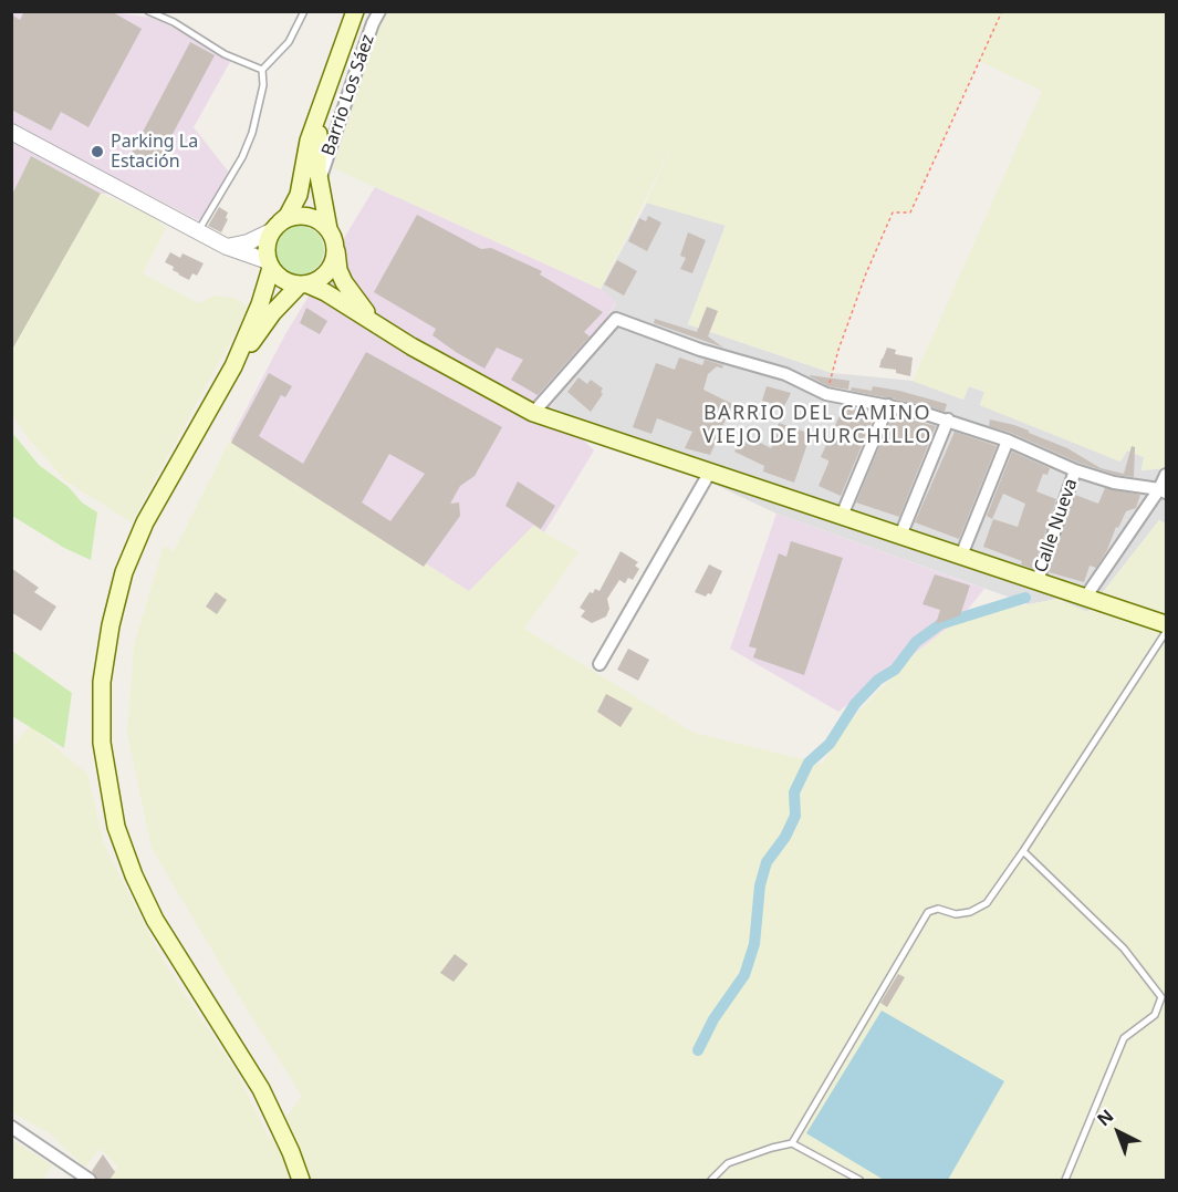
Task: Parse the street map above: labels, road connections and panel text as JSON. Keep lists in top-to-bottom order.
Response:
{
  "streets": {
    "street": ["Barrio Los Sáez", "Calle Nueva"]
  },
  "districts": ["BARRIO DEL CAMINO VIEJO DE HURCHILLO"],
  "places": ["Parking La Estación"],
  "north": "top left"
}
